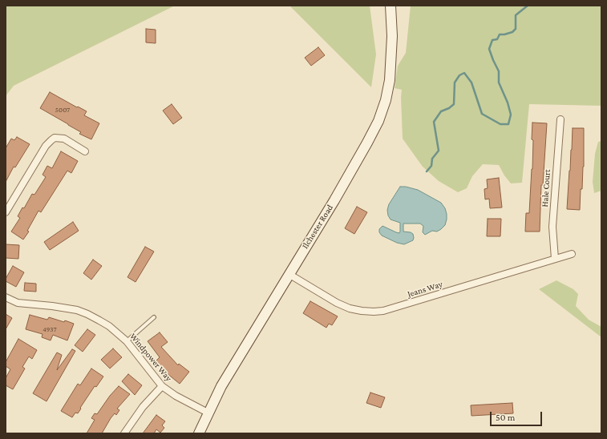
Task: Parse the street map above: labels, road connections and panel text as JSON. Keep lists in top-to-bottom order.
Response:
{
  "streets": {
    "street": [
      "Hale Court",
      "Ilchester Road",
      "Jeans Way",
      "Windpower Way"
    ]
  },
  "crossings": [
    ["Hale Court", "Jeans Way"],
    ["Ilchester Road", "Jeans Way"],
    ["Ilchester Road", "Windpower Way"]
  ],
  "house_numbers": ["5007", "4937"],
  "scale_bar": "50 m"
}
